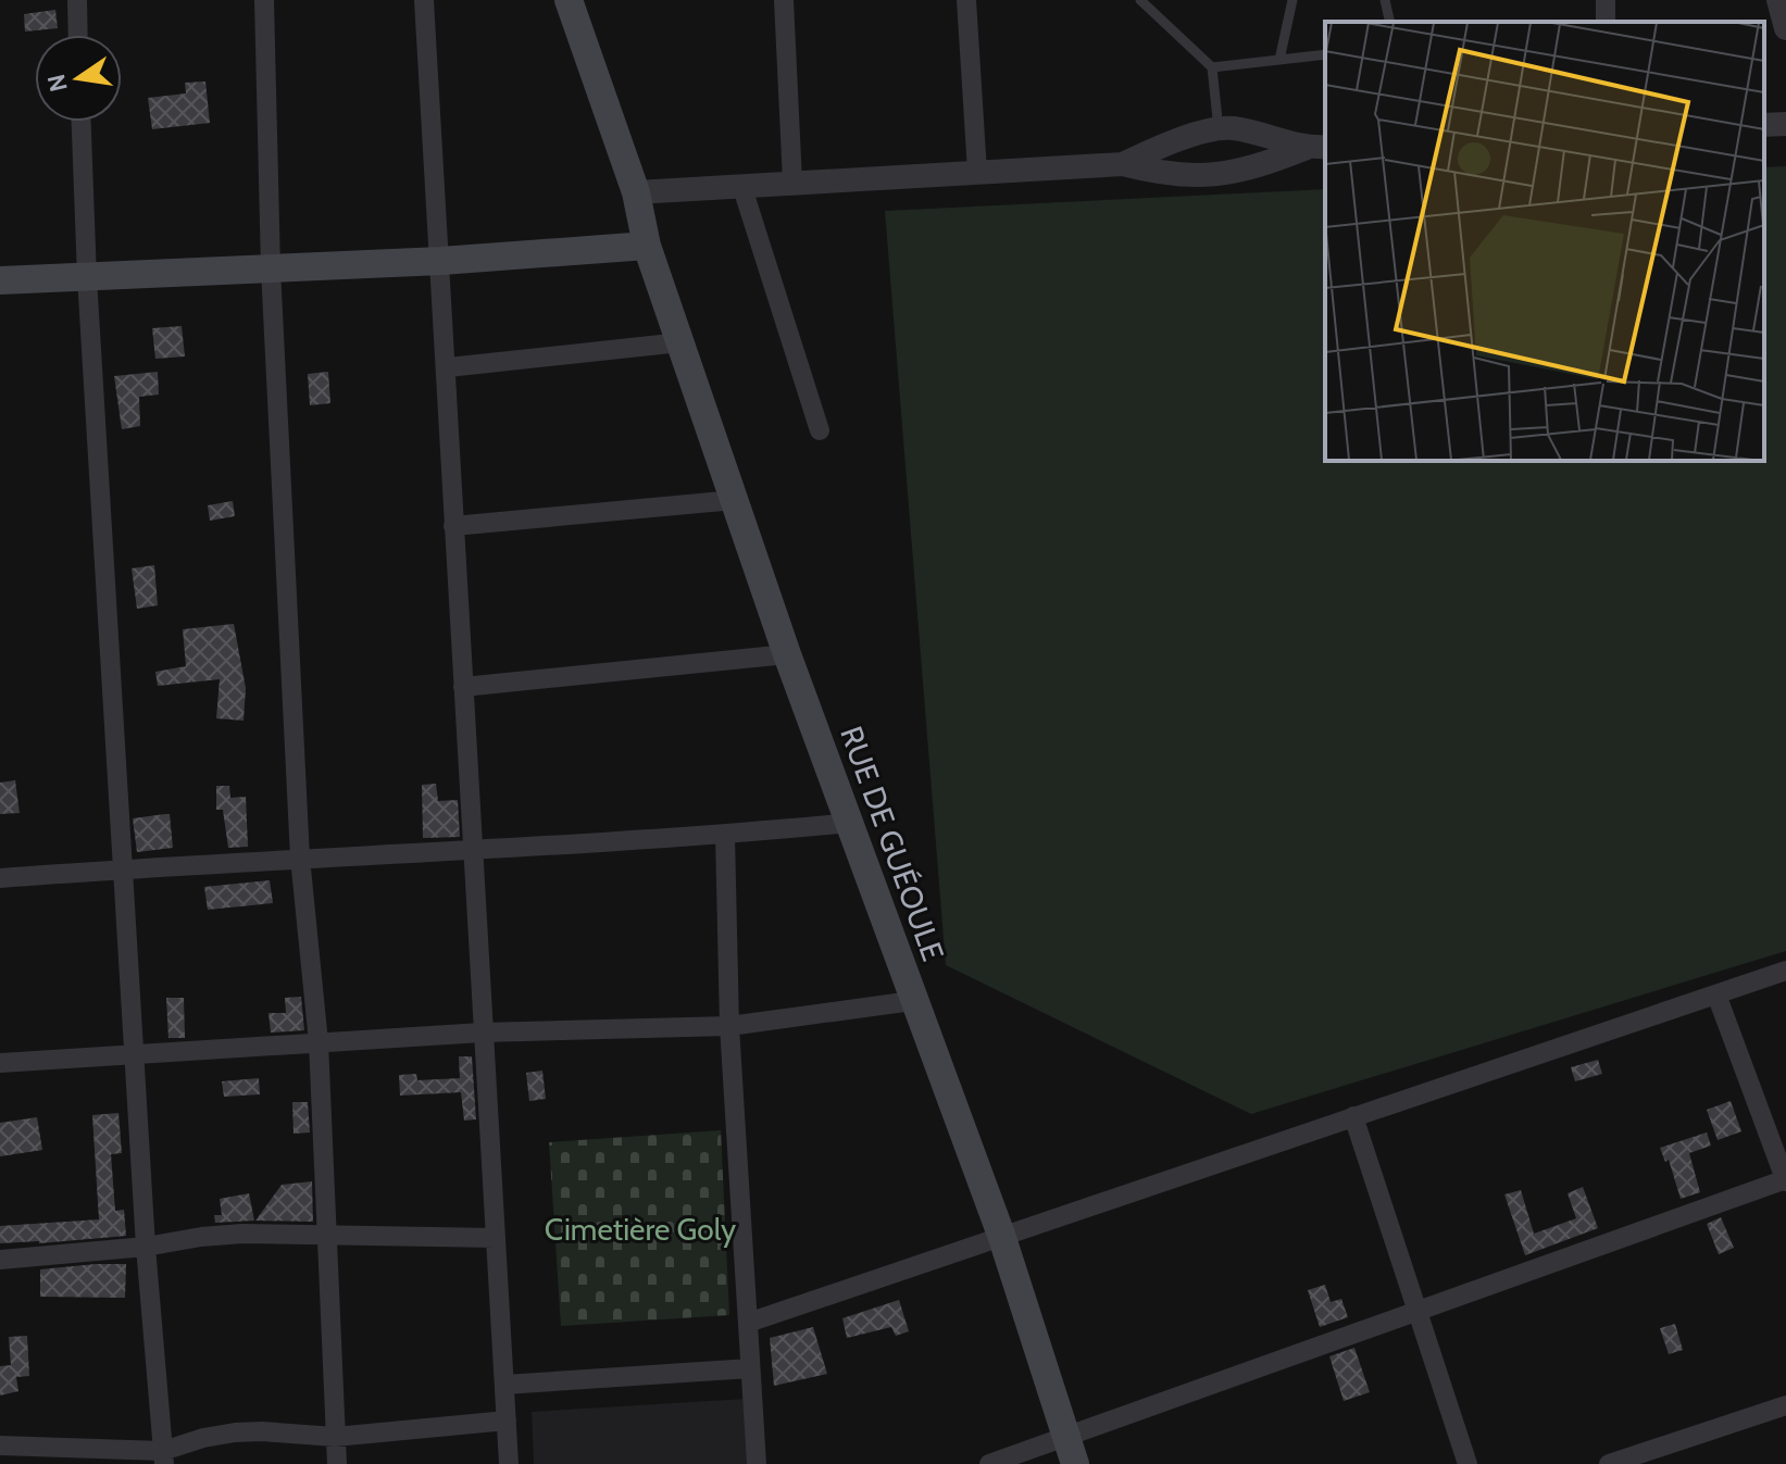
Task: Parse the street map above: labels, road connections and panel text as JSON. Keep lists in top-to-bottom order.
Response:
{
  "streets": {
    "main road": ["RUE DE GUÉOULE"]
  },
  "parks": ["Cimetière Goly"],
  "north": "left"
}
